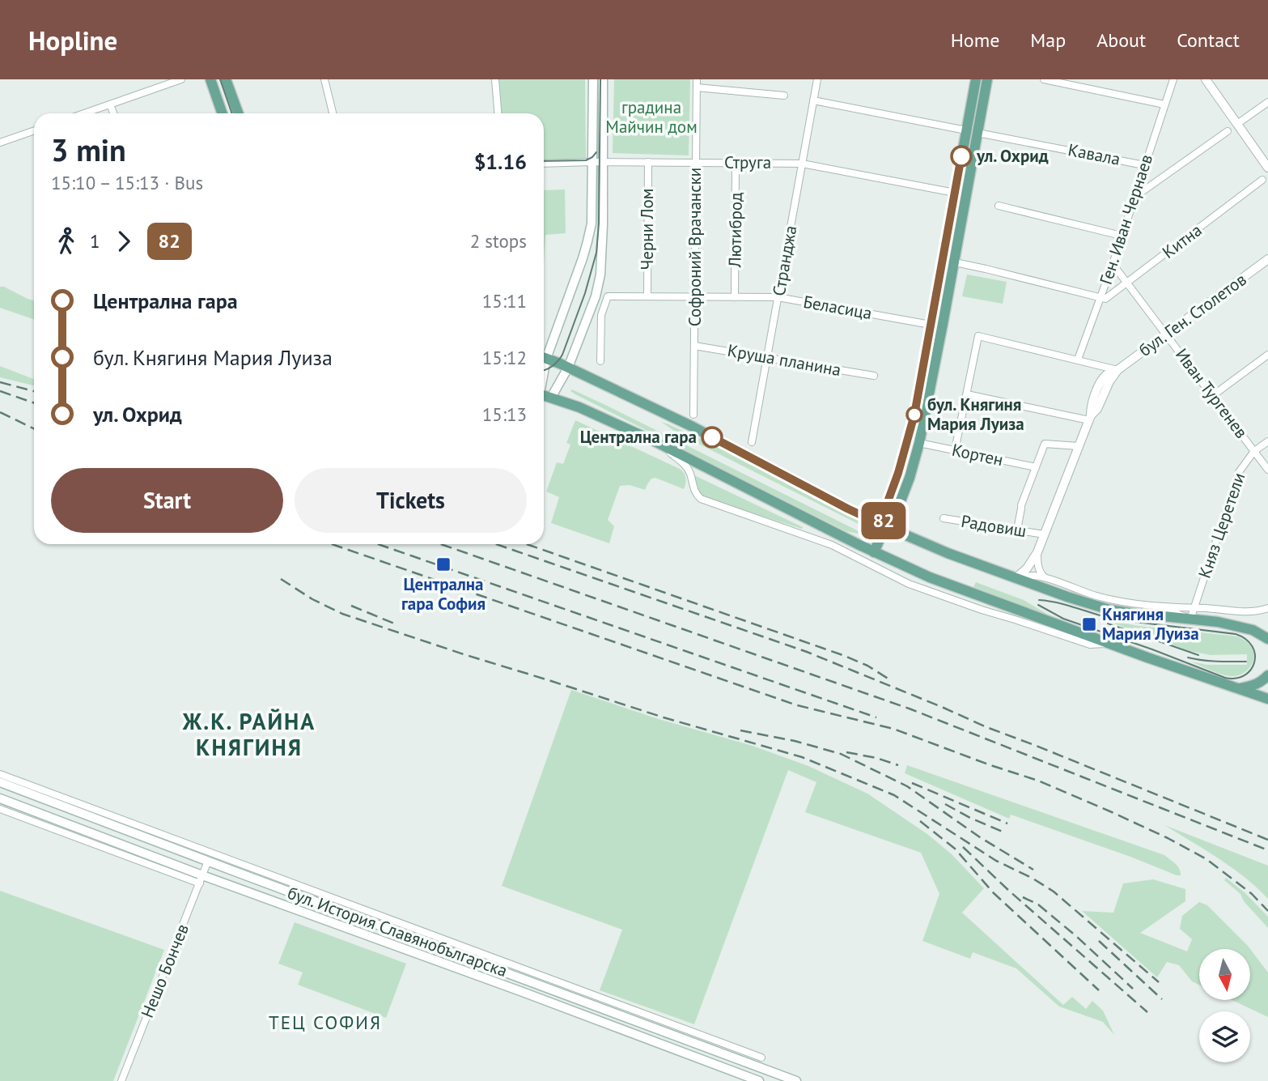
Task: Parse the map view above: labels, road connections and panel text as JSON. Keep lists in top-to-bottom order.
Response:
{
  "streets": {
    "main road": ["бул. История Славянобългарска"],
    "street": [
      "Кавала",
      "Струга",
      "Ген. Иван Чернаев",
      "Черни Лом",
      "Лютиброд",
      "Китна",
      "Софроний Врачански",
      "Странджа",
      "Беласица",
      "бул. Ген. Столетов",
      "Круша планина",
      "Иван Тургенев",
      "Кортен",
      "Княз Церетели",
      "Радовиш",
      "Нешо Бончев"
    ]
  },
  "crossings": [
    ["Кавала", "Ген. Иван Чернаев"],
    ["Струга", "Черни Лом"],
    ["Струга", "Лютиброд"],
    ["Струга", "Софроний Врачански"],
    ["Струга", "Странджа"],
    ["Ген. Иван Чернаев", "Китна"],
    ["Ген. Иван Чернаев", "Иван Тургенев"],
    ["Черни Лом", "Беласица"],
    ["Лютиброд", "Беласица"],
    ["Китна", "Иван Тургенев"],
    ["Софроний Врачански", "Беласица"],
    ["Софроний Врачански", "Круша планина"],
    ["Странджа", "Беласица"],
    ["Странджа", "Круша планина"],
    ["бул. Ген. Столетов", "Иван Тургенев"],
    ["бул. Ген. Столетов", "Радовиш"],
    ["Иван Тургенев", "Княз Церетели"],
    ["бул. История Славянобългарска", "Нешо Бончев"]
  ],
  "districts": ["Ж.К. РАЙНА КНЯГИНЯ", "ТЕЦ СОФИЯ"],
  "parks": ["градина Майчин дом"],
  "places": {
    "other": ["ул. Охрид", "бул. Княгиня Мария Луиза", "Централна гара"],
    "transit": ["Централна гара София", "Княгиня Мария Луиза"]
  },
  "lines": ["bus line 82"],
  "north": "bottom",
  "page": {
    "header": "Hopline",
    "nav": [
      "Home",
      "Map",
      "About",
      "Contact"
    ],
    "on_map": "82",
    "heading": ["3 min", "15:10 – 15:13 · Bus", "$1.16"],
    "legs": ["1", "82", "2 stops"],
    "list": [
      {
        "name": "Централна гара",
        "value": "15:11"
      },
      {
        "name": "бул. Княгиня Мария Луиза",
        "value": "15:12"
      },
      {
        "name": "ул. Охрид",
        "value": "15:13"
      }
    ],
    "buttons": ["Start", "Tickets"]
  }
}
